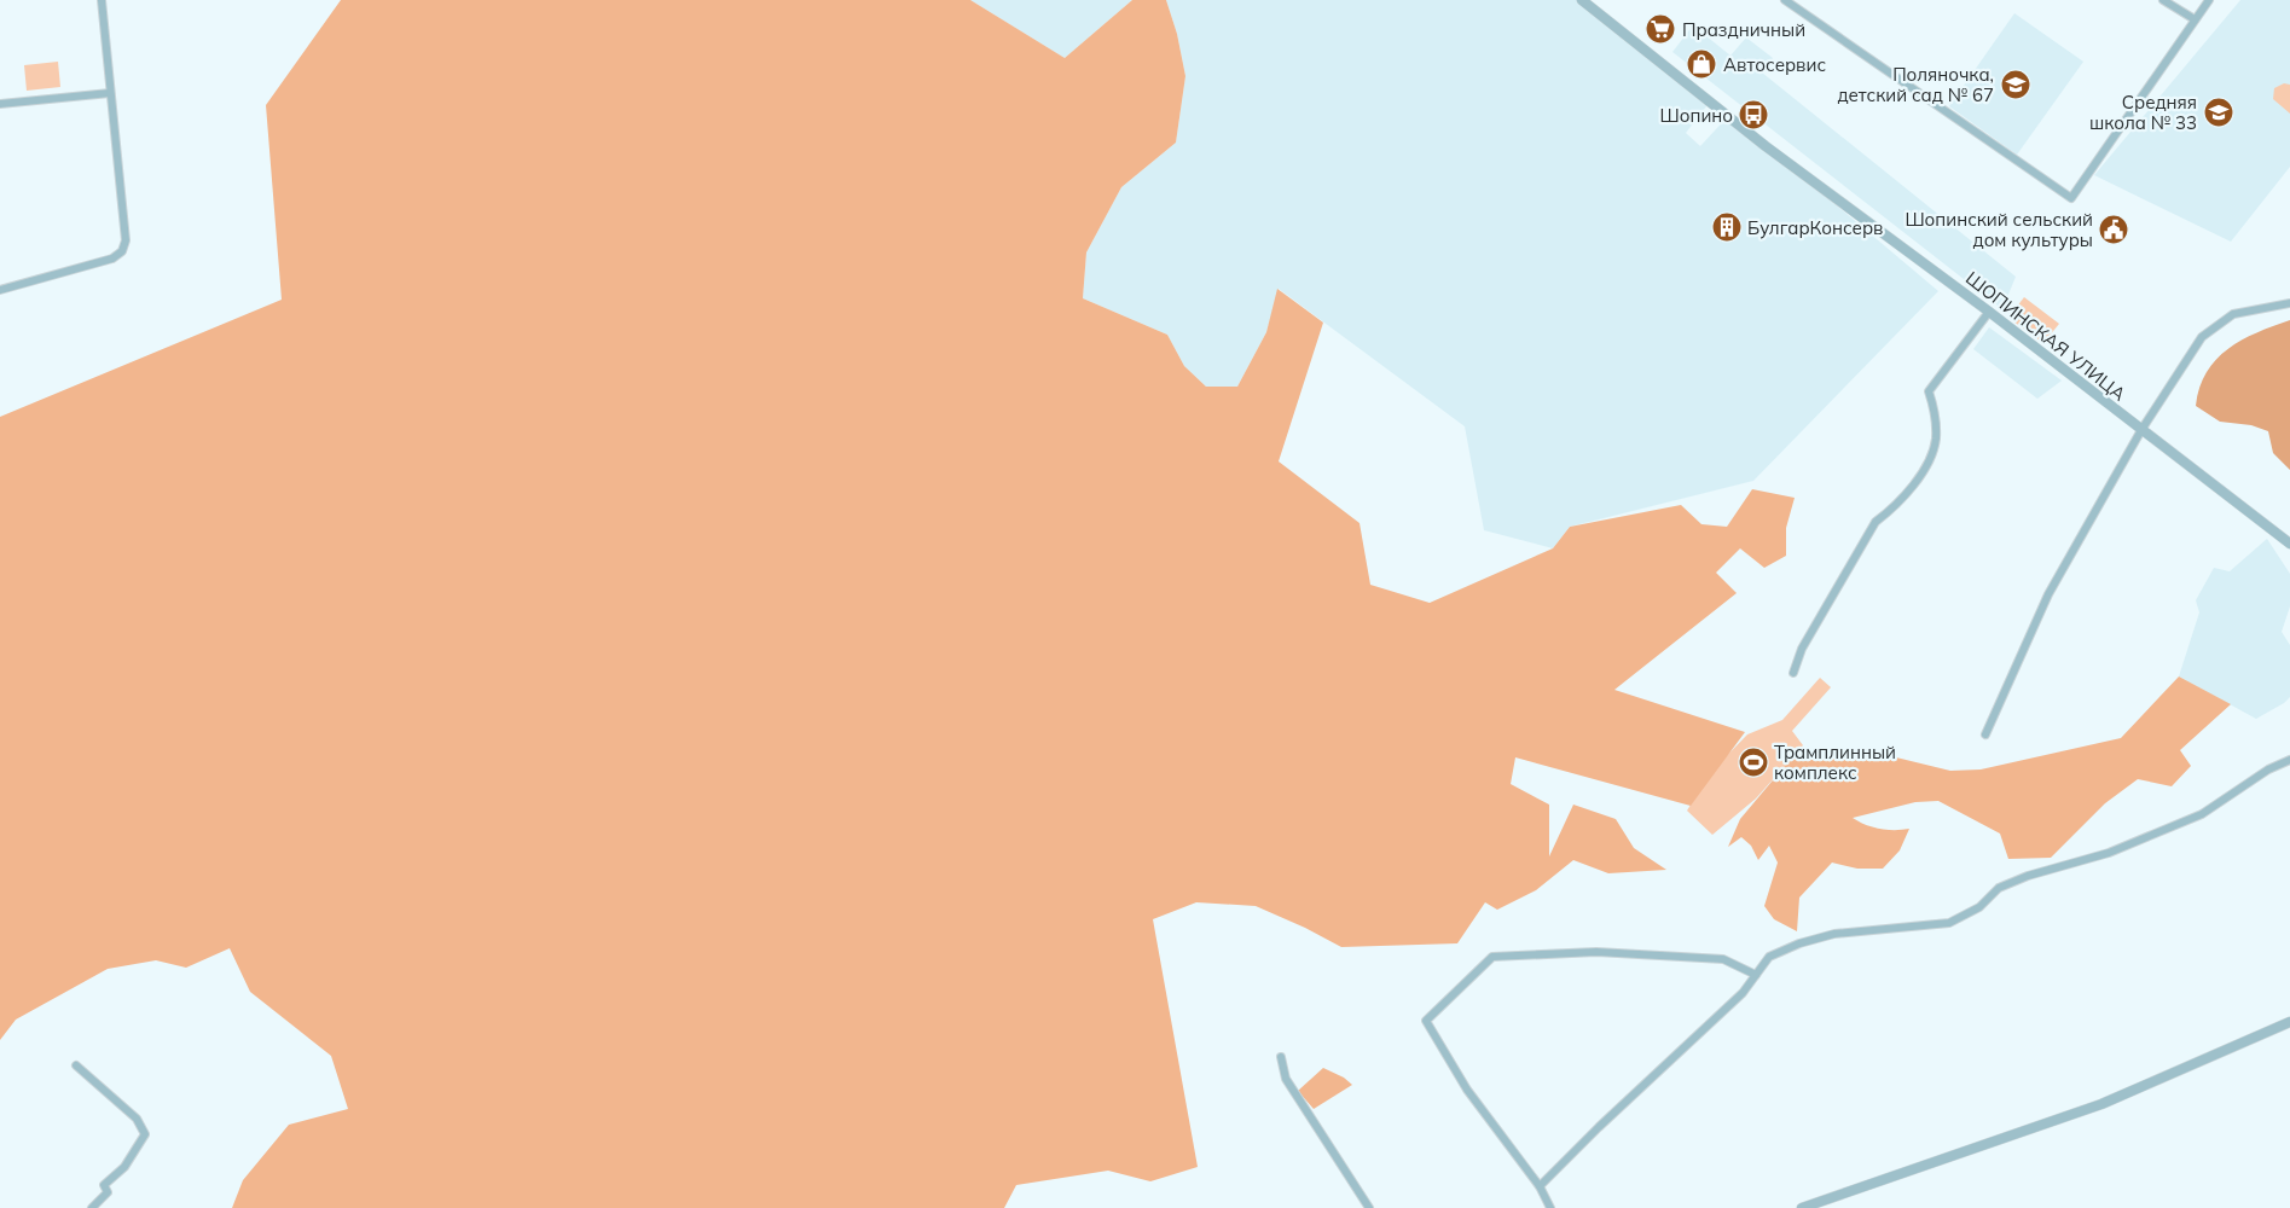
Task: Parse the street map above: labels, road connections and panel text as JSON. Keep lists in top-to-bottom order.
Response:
{
  "streets": {
    "street": ["ШОПИНСКАЯ УЛИЦА"]
  },
  "places": {
    "supermarket": ["Праздничный"],
    "shop": ["Автосервис"],
    "school or university": ["Поляночка, детский сад № 67", "Средняя школа № 33"],
    "bus stop": ["Шопино"],
    "building": ["БулгарКонсерв"],
    "public building": ["Шопинский сельский дом культуры"],
    "sports": ["Трамплинный комплекс"]
  }
}
